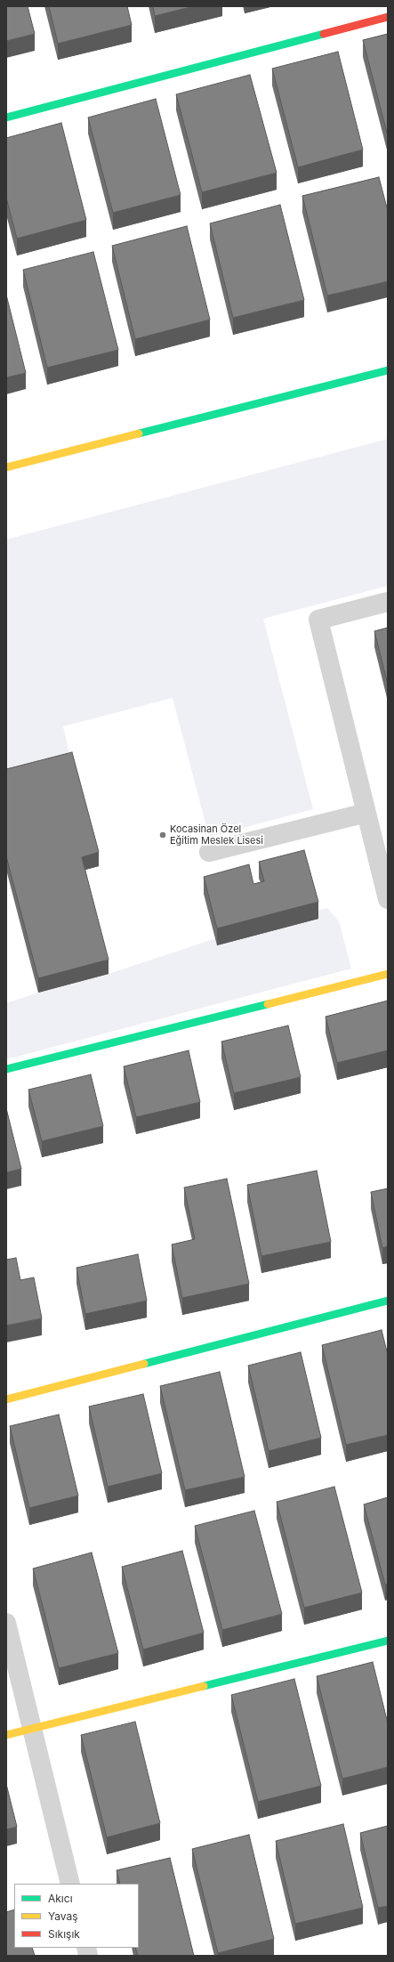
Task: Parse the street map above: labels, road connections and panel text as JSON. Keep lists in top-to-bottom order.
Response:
{
  "places": ["Kocasinan Özel Eğitim Meslek Lisesi"],
  "legend": ["Akıcı", "Yavaş", "Sıkışık"]
}
